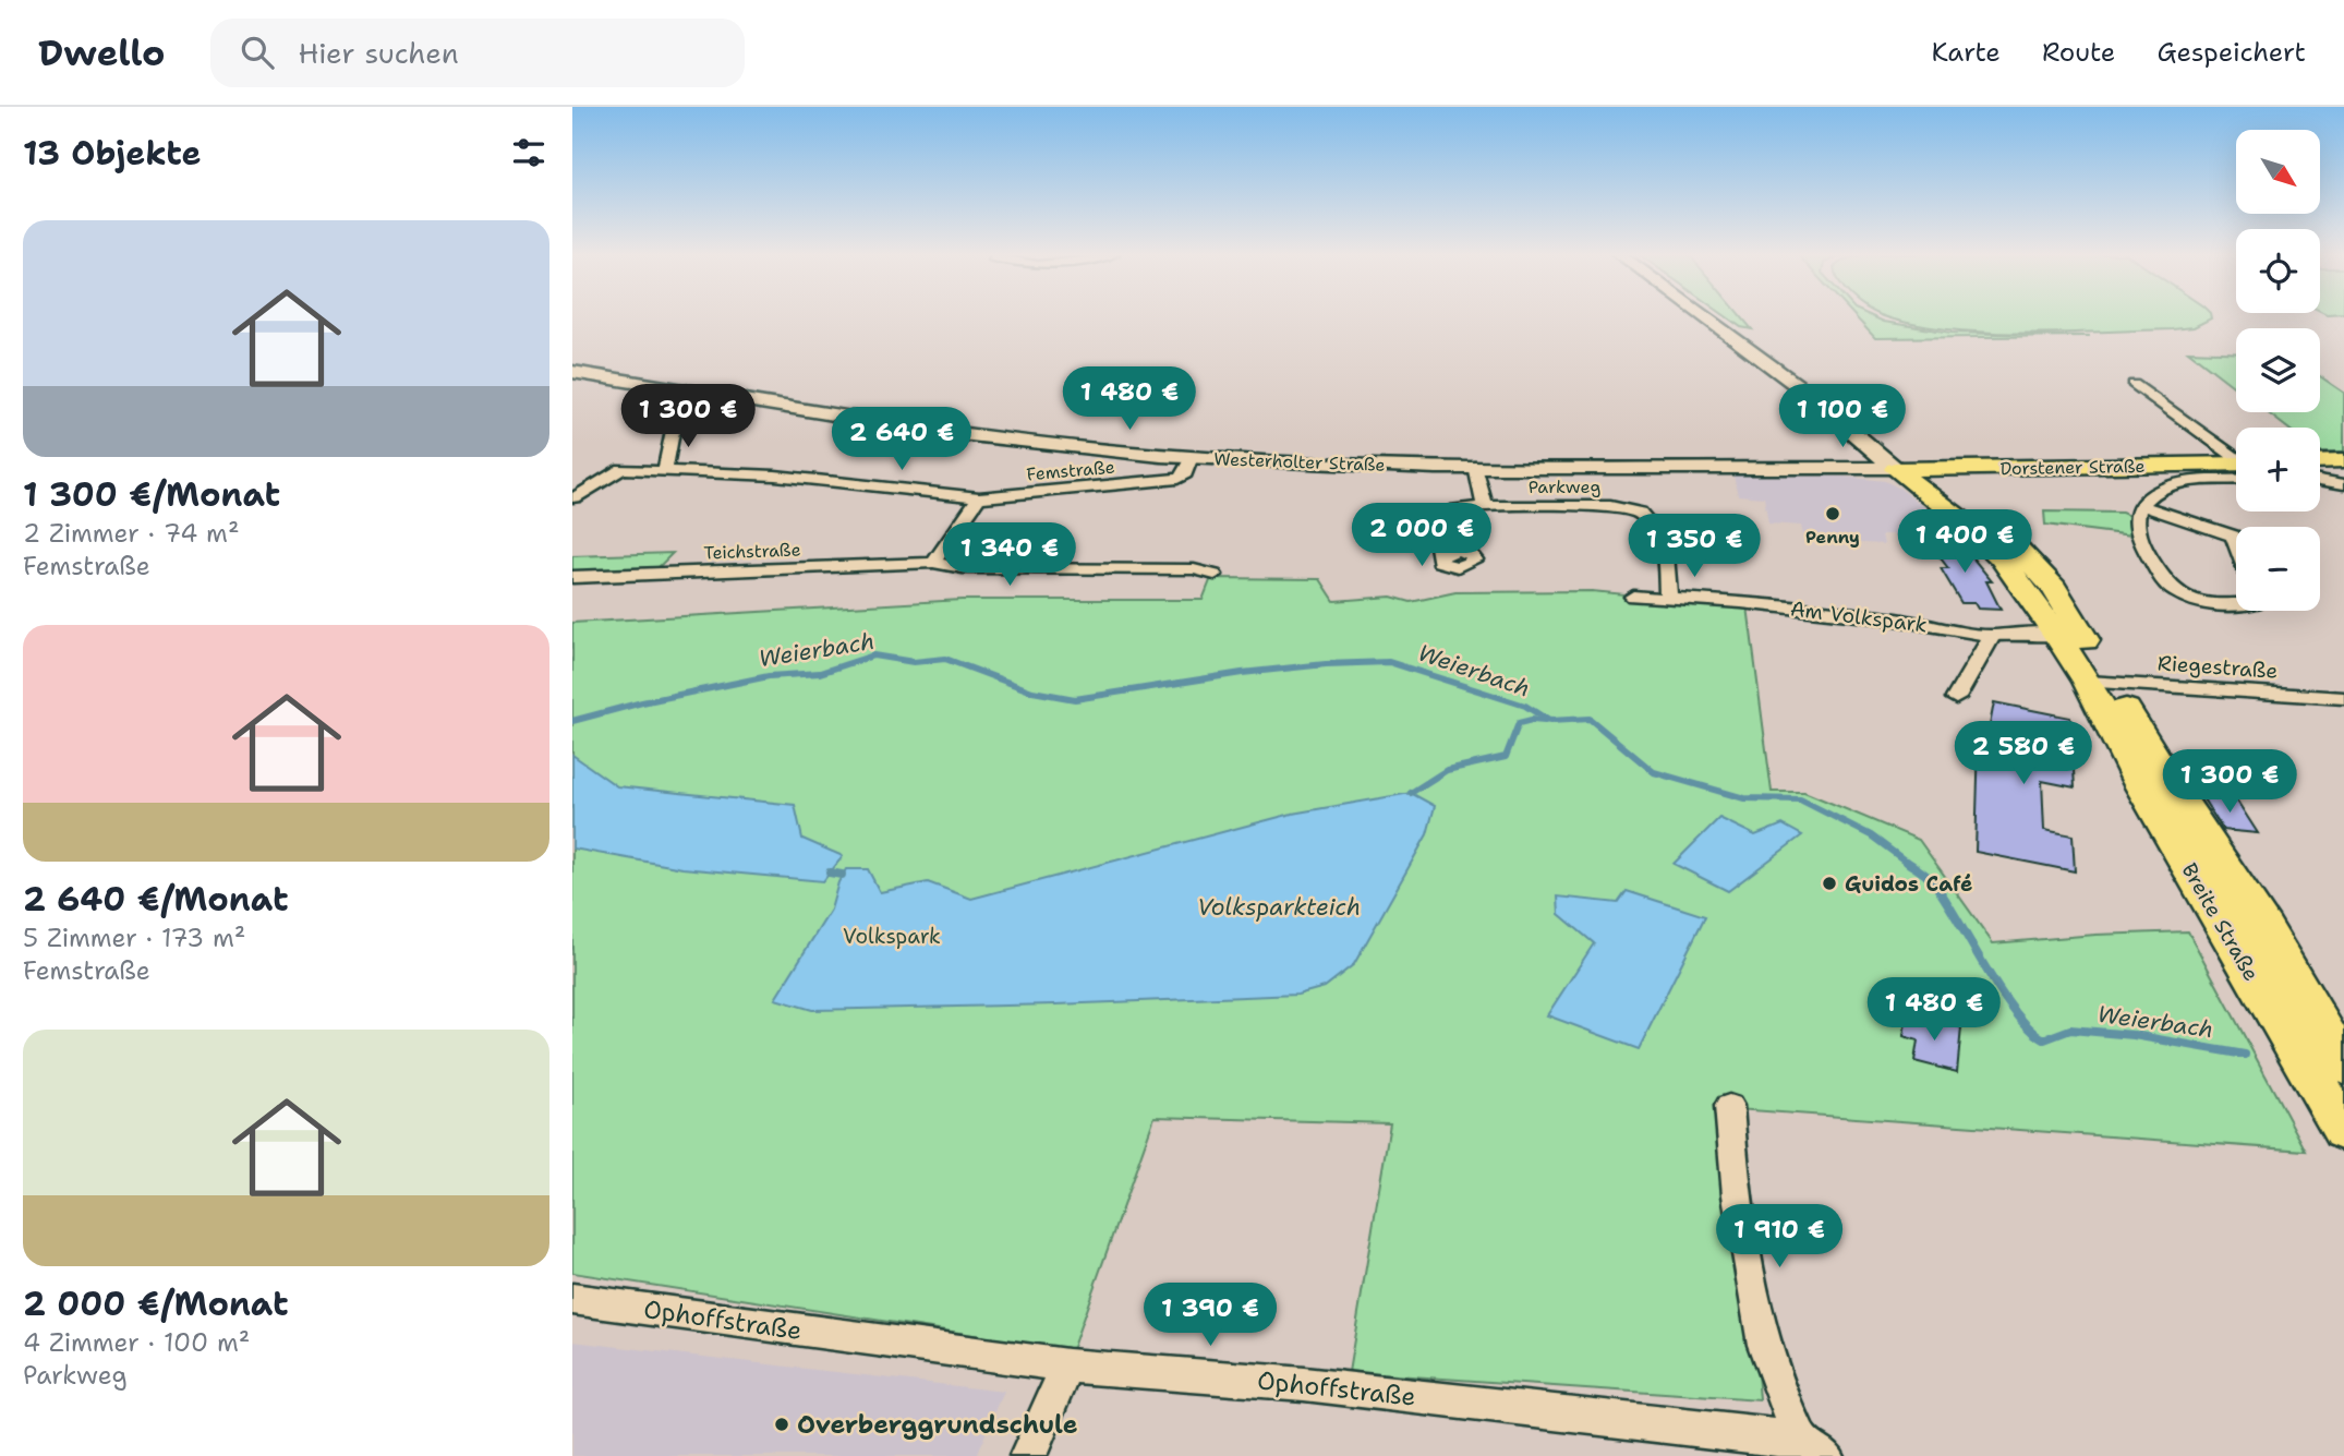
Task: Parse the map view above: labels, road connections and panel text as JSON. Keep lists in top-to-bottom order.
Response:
{
  "streets": {
    "main road": ["Westerholter Straße", "Dorstener Straße", "Breite Straße"],
    "street": [
      "Femstraße",
      "Parkweg",
      "Teichstraße",
      "Am Volkspark",
      "Riegestraße",
      "Ophoffstraße"
    ]
  },
  "crossings": [
    ["Westerholter Straße", "Dorstener Straße"],
    ["Westerholter Straße", "Femstraße"],
    ["Westerholter Straße", "Breite Straße"],
    ["Dorstener Straße", "Breite Straße"],
    ["Parkweg", "Am Volkspark"],
    ["Am Volkspark", "Breite Straße"],
    ["Riegestraße", "Breite Straße"]
  ],
  "water": ["Weierbach", "Volksparkteich"],
  "parks": ["Volkspark"],
  "places": ["Penny", "Guidos Café", "Overberggrundschule"],
  "north": "bottom right",
  "page": {
    "header": "Dwello",
    "search": "Hier suchen",
    "nav": ["Karte", "Route", "Gespeichert"],
    "heading": "13 Objekte",
    "map_buttons": ["+", "−"],
    "list": [
      {
        "name": "1 300 €/Monat",
        "note": "2 Zimmer · 74 m² · Femstraße"
      },
      {
        "name": "2 640 €/Monat",
        "note": "5 Zimmer · 173 m² · Femstraße"
      },
      {
        "name": "2 000 €/Monat",
        "note": "4 Zimmer · 100 m² · Parkweg"
      }
    ],
    "price": [
      "1 480 €",
      "1 300 €",
      "1 100 €",
      "2 640 €",
      "2 000 €",
      "1 400 €",
      "1 350 €",
      "1 340 €",
      "2 580 €",
      "1 300 €",
      "1 480 €",
      "1 910 €",
      "1 390 €"
    ]
  }
}
